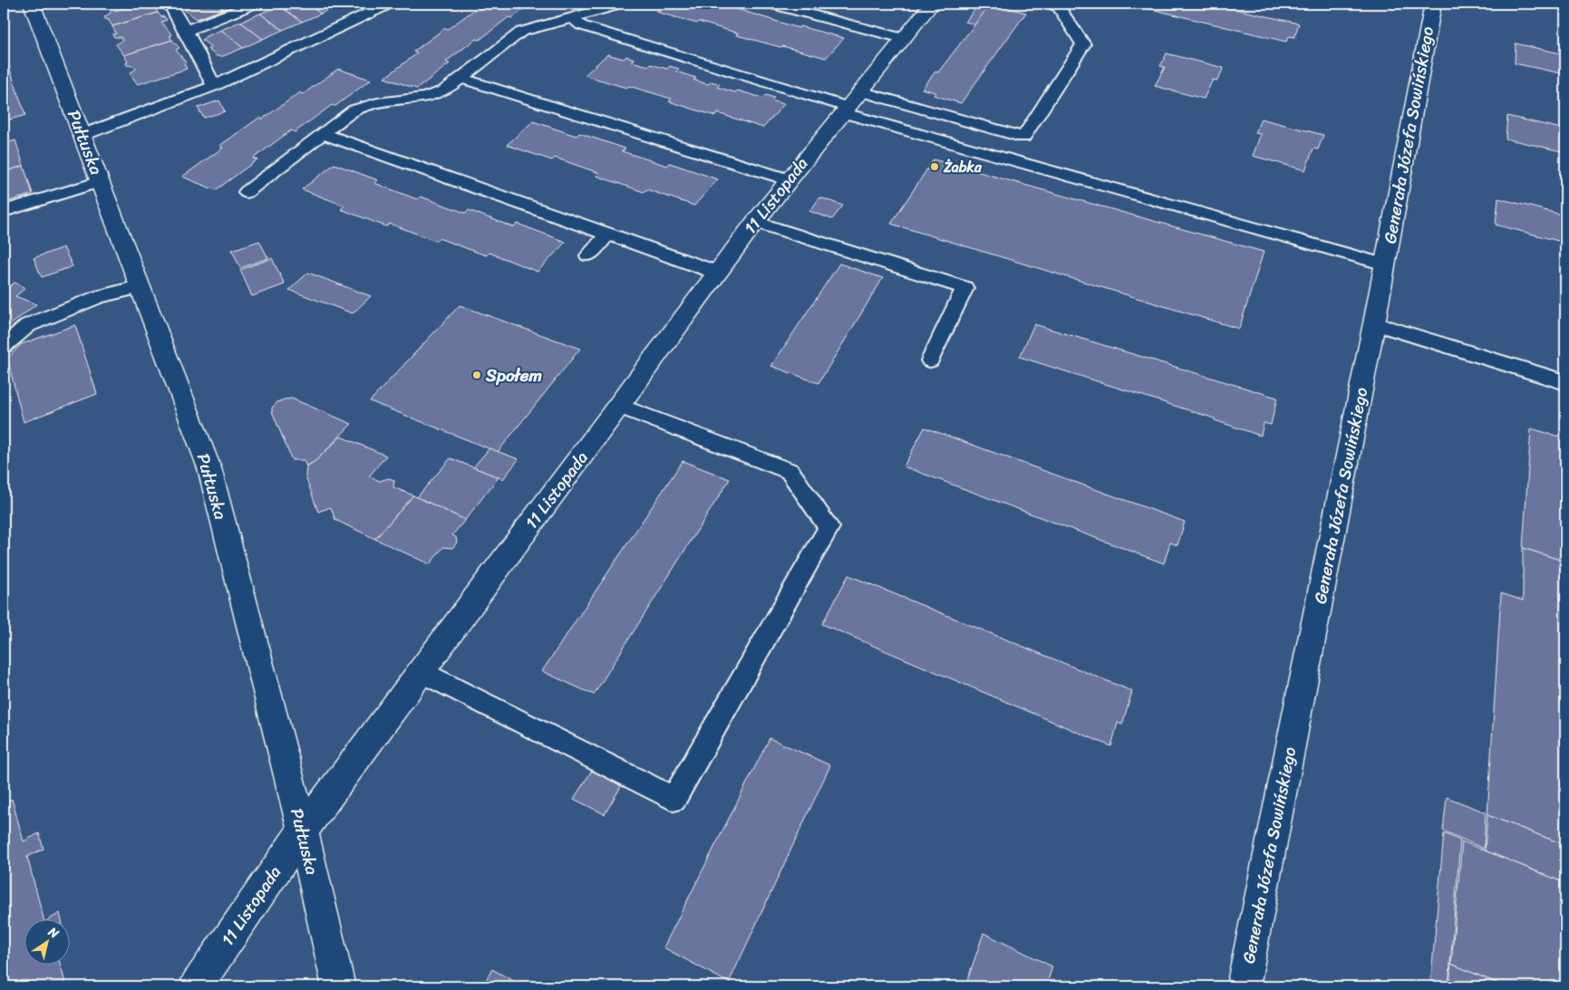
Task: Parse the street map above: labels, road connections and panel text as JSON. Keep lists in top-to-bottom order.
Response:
{
  "streets": {
    "street": ["Generała Józefa Sowińskiego", "Pułtuska", "11 Listopada"]
  },
  "crossings": [
    ["Pułtuska", "11 Listopada"]
  ],
  "places": ["Żabka", "Społem"],
  "north": "top right"
}
